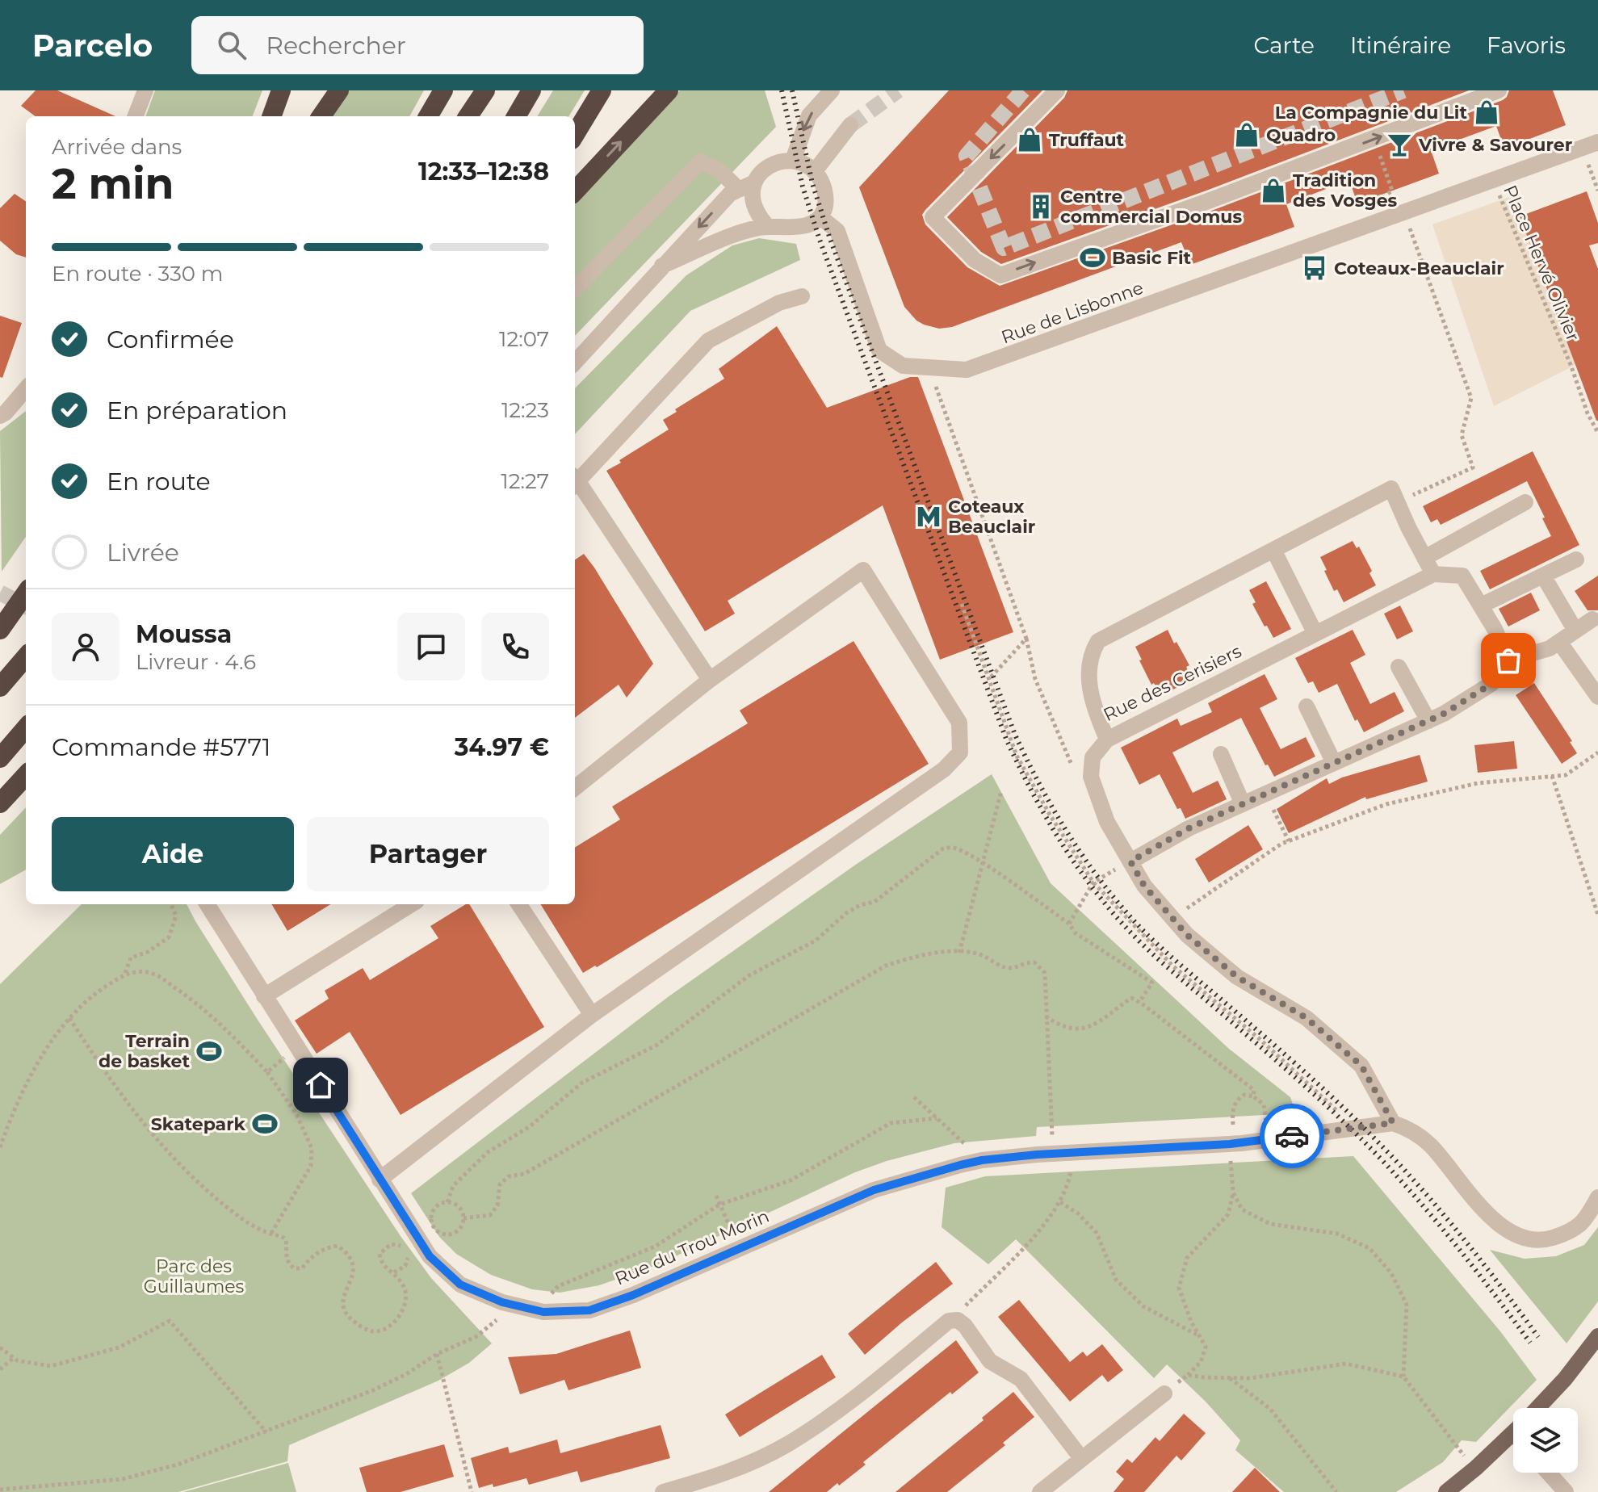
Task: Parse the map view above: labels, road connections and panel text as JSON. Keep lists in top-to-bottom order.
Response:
{
  "streets": {
    "street": ["Rue de Lisbonne", "Rue des Cerisiers", "Rue du Trou Morin"],
    "path": ["Place Hervé Olivier"]
  },
  "crossings": [
    ["Place Hervé Olivier", "Rue de Lisbonne"]
  ],
  "parks": ["Parc des Guillaumes"],
  "places": {
    "shop": [
      "La Compagnie du Lit",
      "Quadro",
      "Truffaut",
      "Tradition des Vosges"
    ],
    "bar": ["Vivre & Savourer"],
    "building": ["Centre commercial Domus"],
    "sports": ["Basic Fit", "Terrain de basket", "Skatepark"],
    "bus stop": ["Coteaux-Beauclair"],
    "metro station": ["Coteaux Beauclair"]
  },
  "page": {
    "header": "Parcelo",
    "search": "Rechercher",
    "nav": ["Carte", "Itinéraire", "Favoris"],
    "heading": ["2 min", "Arrivée dans", "12:33–12:38"],
    "panel": [
      "Moussa",
      "Livreur · 4.6",
      "Commande #5771",
      "34.97 €"
    ],
    "bar": "En route · 330 m",
    "list": [
      ["Confirmée", "12:07"],
      ["En préparation", "12:23"],
      ["En route", "12:27"],
      "Livrée"
    ],
    "buttons": ["Aide", "Partager"]
  }
}
